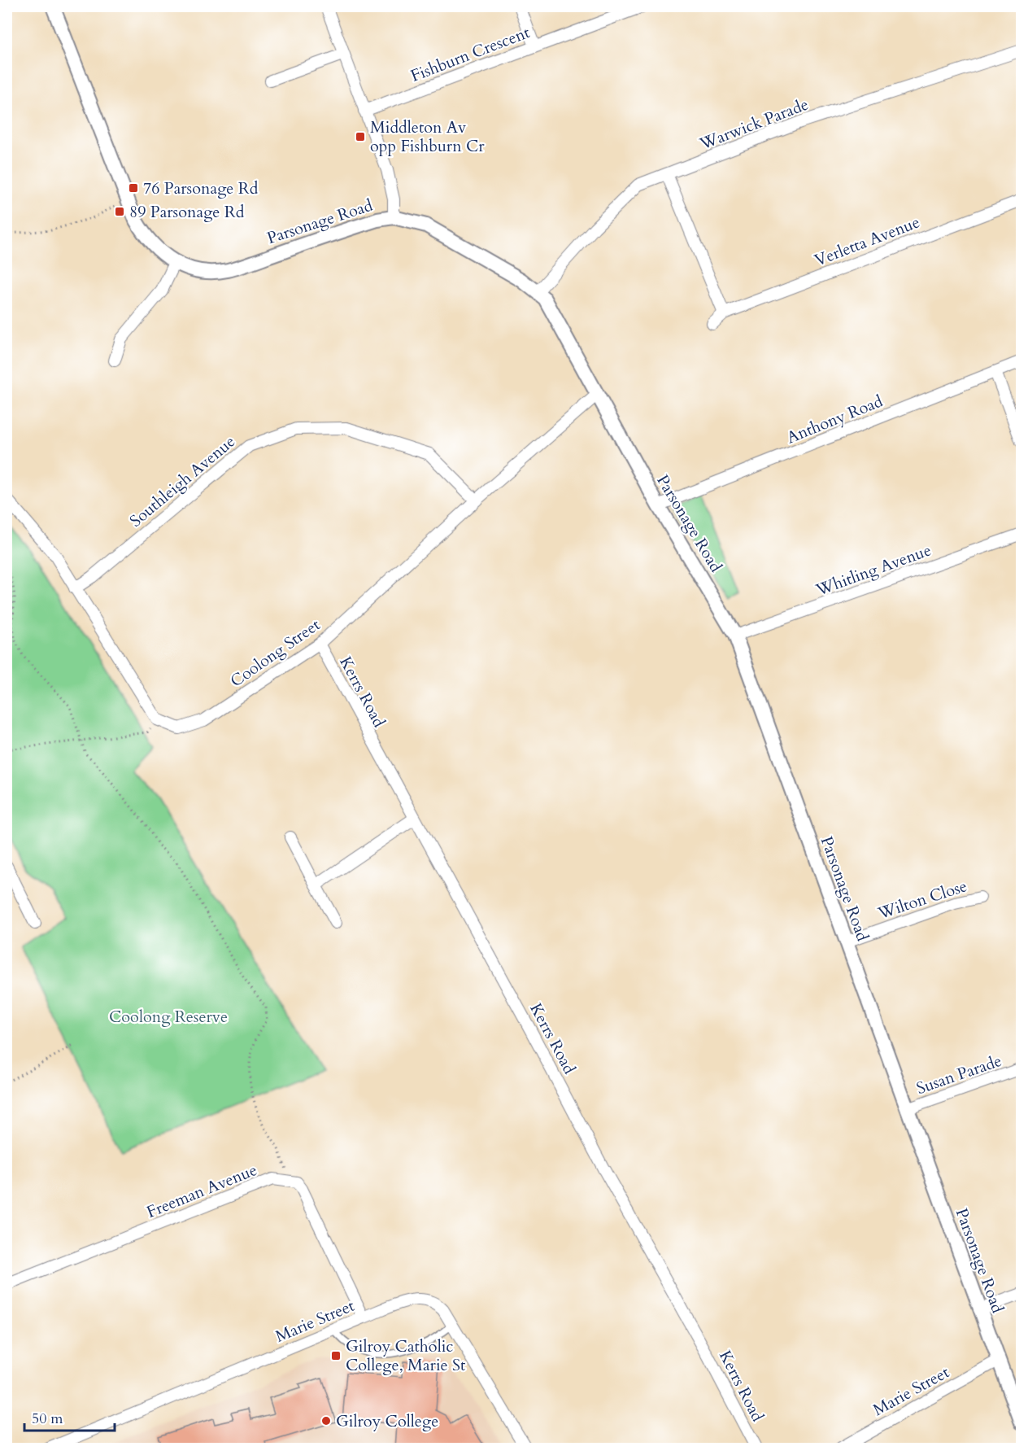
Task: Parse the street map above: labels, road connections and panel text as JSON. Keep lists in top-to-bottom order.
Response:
{
  "streets": {
    "street": [
      "Fishburn Crescent",
      "Warwick Parade",
      "Parsonage Road",
      "Verletta Avenue",
      "Anthony Road",
      "Southleigh Avenue",
      "Whitling Avenue",
      "Coolong Street",
      "Kerrs Road",
      "Wilton Close",
      "Susan Parade",
      "Freeman Avenue",
      "Marie Street"
    ]
  },
  "crossings": [
    ["Warwick Parade", "Parsonage Road"],
    ["Parsonage Road", "Anthony Road"],
    ["Parsonage Road", "Whitling Avenue"],
    ["Parsonage Road", "Coolong Street"],
    ["Parsonage Road", "Wilton Close"],
    ["Parsonage Road", "Susan Parade"],
    ["Parsonage Road", "Marie Street"],
    ["Southleigh Avenue", "Coolong Street"],
    ["Coolong Street", "Kerrs Road"]
  ],
  "parks": ["Coolong Reserve"],
  "places": {
    "transit": [
      "Middleton Av opp Fishburn Cr",
      "76 Parsonage Rd",
      "89 Parsonage Rd",
      "Gilroy Catholic College, Marie St"
    ],
    "other": ["Gilroy College"]
  },
  "scale_bar": "50 m"
}
